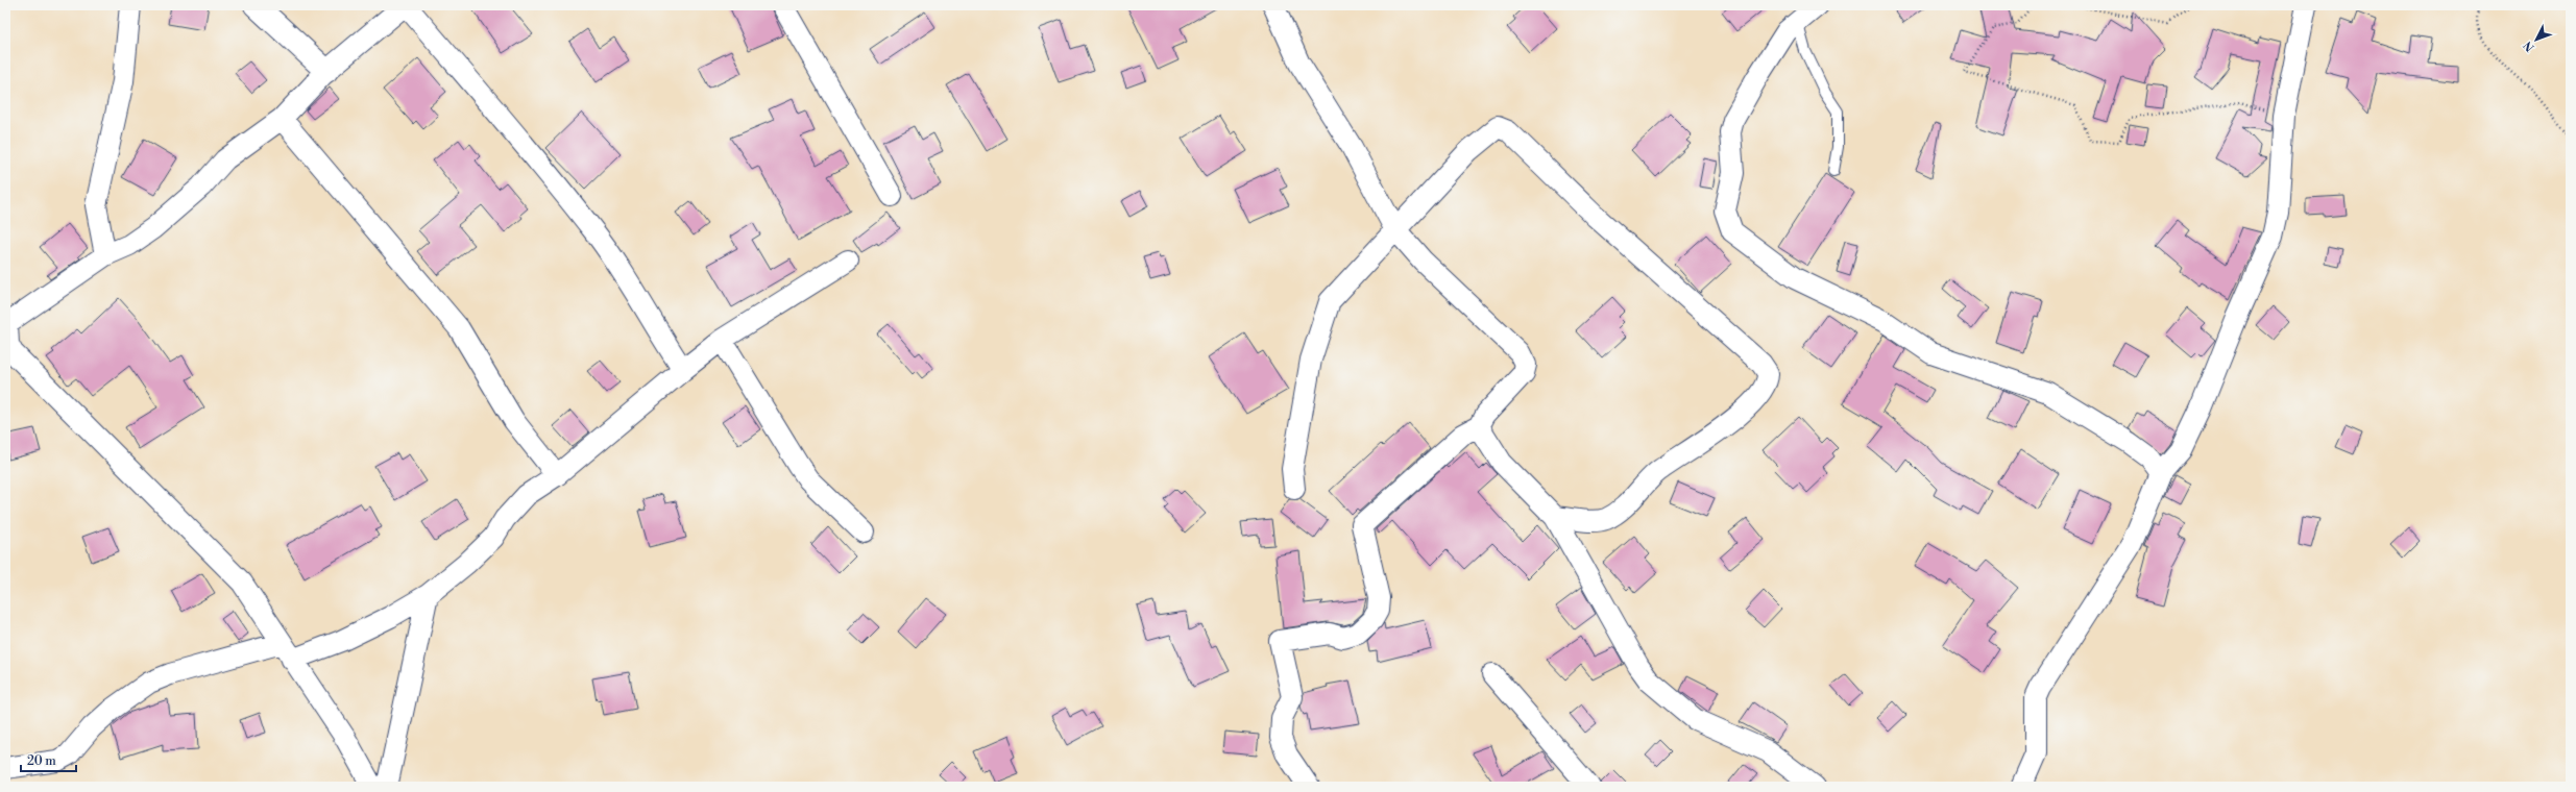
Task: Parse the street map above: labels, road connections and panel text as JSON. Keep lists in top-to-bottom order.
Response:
{
  "scale_bar": "20 m",
  "north": "bottom left"
}
